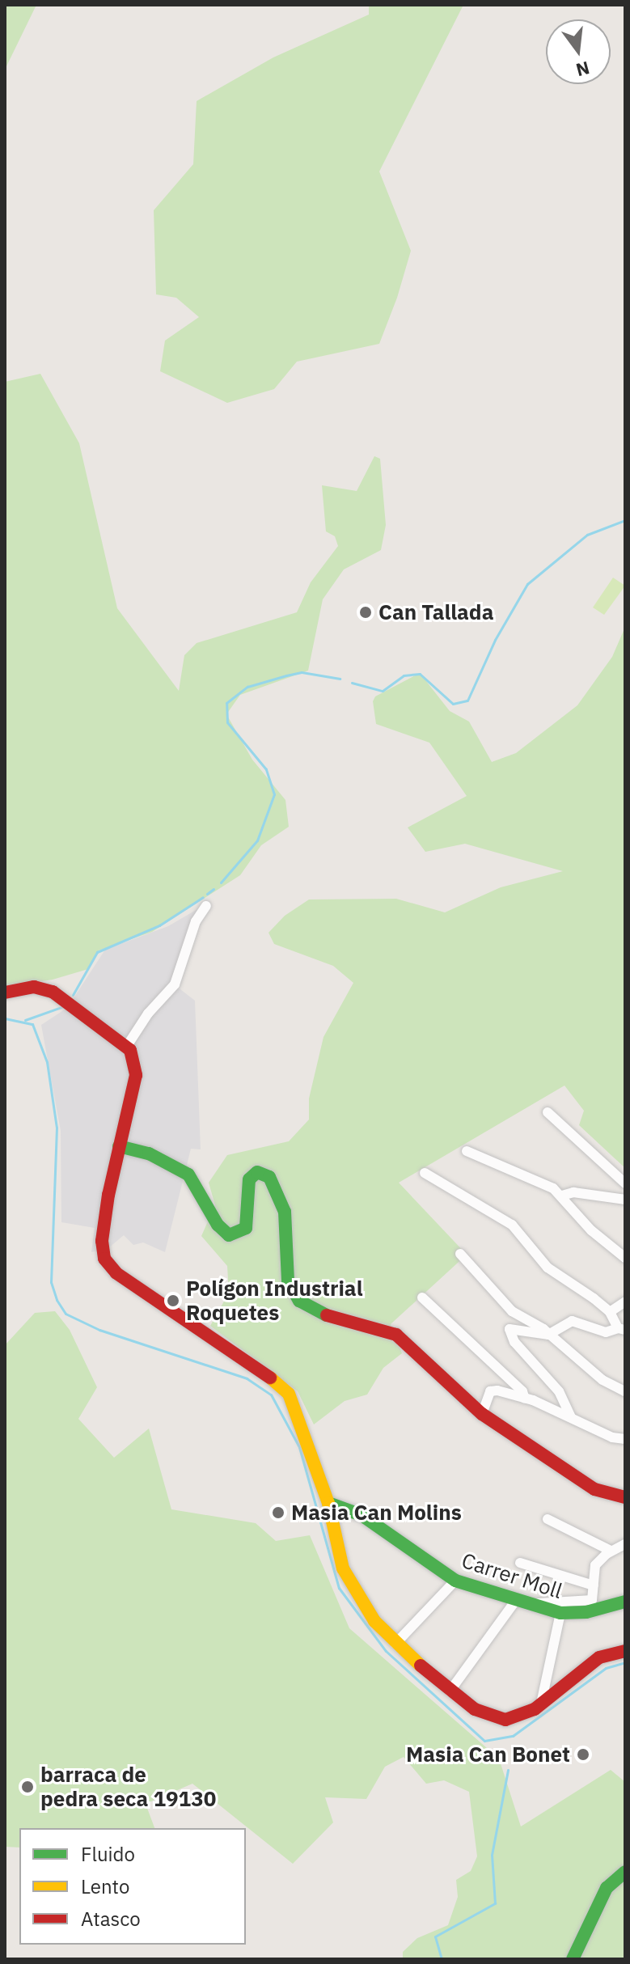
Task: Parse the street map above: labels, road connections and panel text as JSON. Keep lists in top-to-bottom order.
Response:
{
  "streets": {
    "street": ["Carrer Moll"]
  },
  "places": [
    "Can Tallada",
    "Polígon Industrial Roquetes",
    "Masia Can Molins",
    "Masia Can Bonet",
    "barraca de pedra seca 19130"
  ],
  "legend": ["Fluido", "Lento", "Atasco"],
  "north": "bottom"
}
